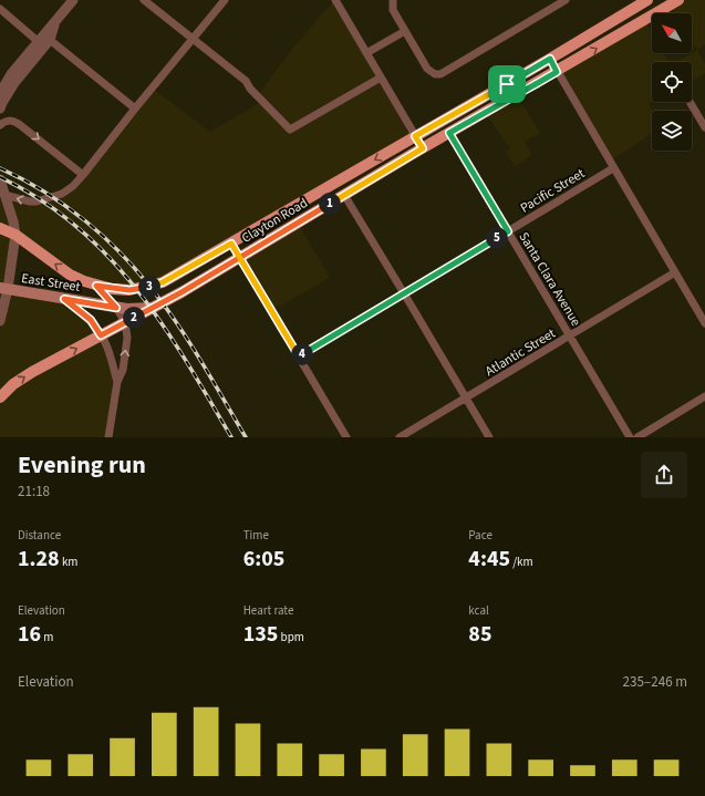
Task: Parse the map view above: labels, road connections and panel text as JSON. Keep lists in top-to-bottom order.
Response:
{
  "streets": {
    "main road": ["Clayton Road", "East Street"],
    "street": ["Pacific Street", "Santa Clara Avenue", "Atlantic Street"]
  },
  "crossings": [
    ["Pacific Street", "Santa Clara Avenue"],
    ["Clayton Road", "Santa Clara Avenue"],
    ["Clayton Road", "East Street"],
    ["Santa Clara Avenue", "Atlantic Street"]
  ],
  "north": "top left",
  "page": {
    "pins": [
      "1",
      "5",
      "3",
      "2",
      "4"
    ],
    "heading": ["Evening run", "21:18"],
    "stats": [
      ["Distance", "1.28 km"],
      ["Time", "6:05"],
      ["Pace", "4:45 /km"],
      ["Elevation", "16 m"],
      ["Heart rate", "135 bpm"],
      ["kcal", "85"]
    ],
    "chart": ["Elevation", "235–246 m"]
  }
}
